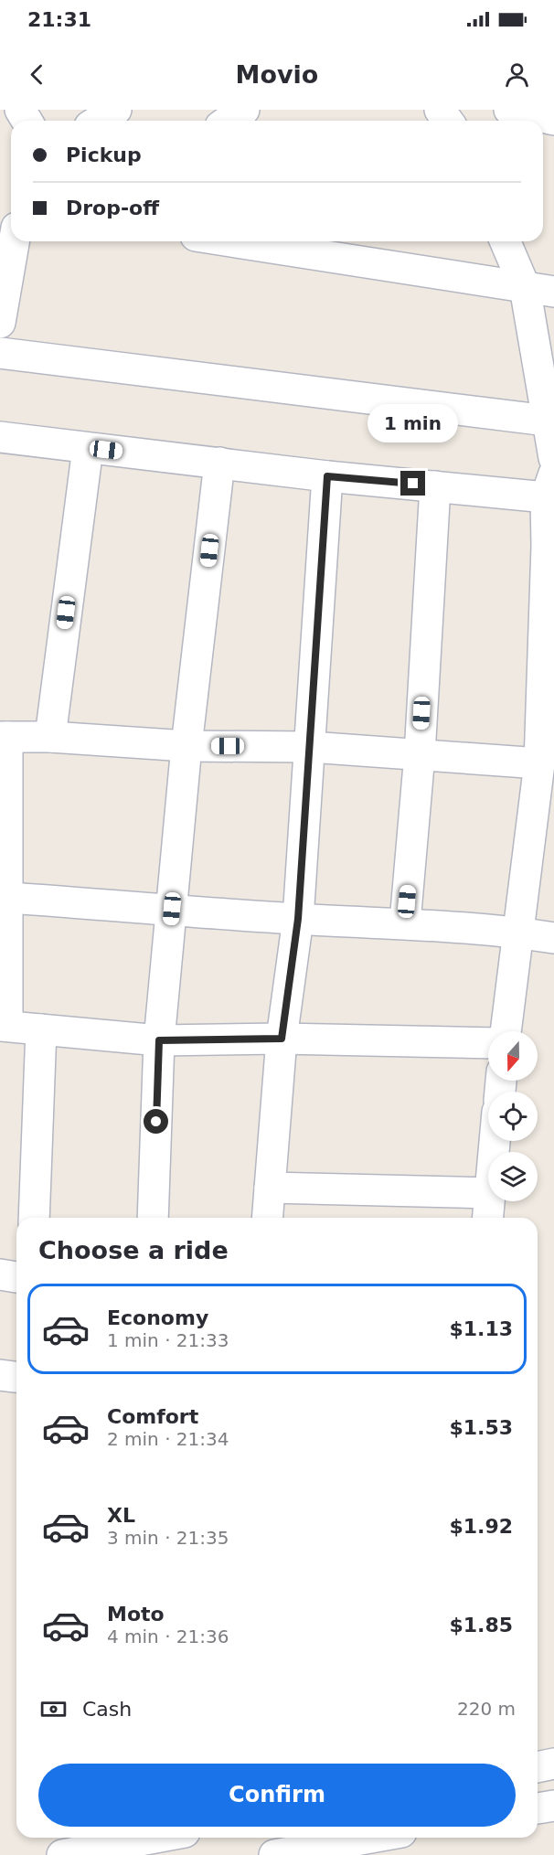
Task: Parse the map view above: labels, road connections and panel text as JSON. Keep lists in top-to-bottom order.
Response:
{
  "north": "bottom",
  "page": {
    "status": "21:31",
    "header": "Movio",
    "banner": ["Pickup", "Drop-off"],
    "bubble": "1 min",
    "heading": "Choose a ride",
    "list": [
      {
        "name": "Economy",
        "note": "1 min · 21:33",
        "value": "$1.13"
      },
      {
        "name": "Comfort",
        "note": "2 min · 21:34",
        "value": "$1.53"
      },
      {
        "name": "XL",
        "note": "3 min · 21:35",
        "value": "$1.92"
      },
      {
        "name": "Moto",
        "note": "4 min · 21:36",
        "value": "$1.85"
      }
    ],
    "pay": ["Cash", "220 m"],
    "buttons": "Confirm"
  }
}
